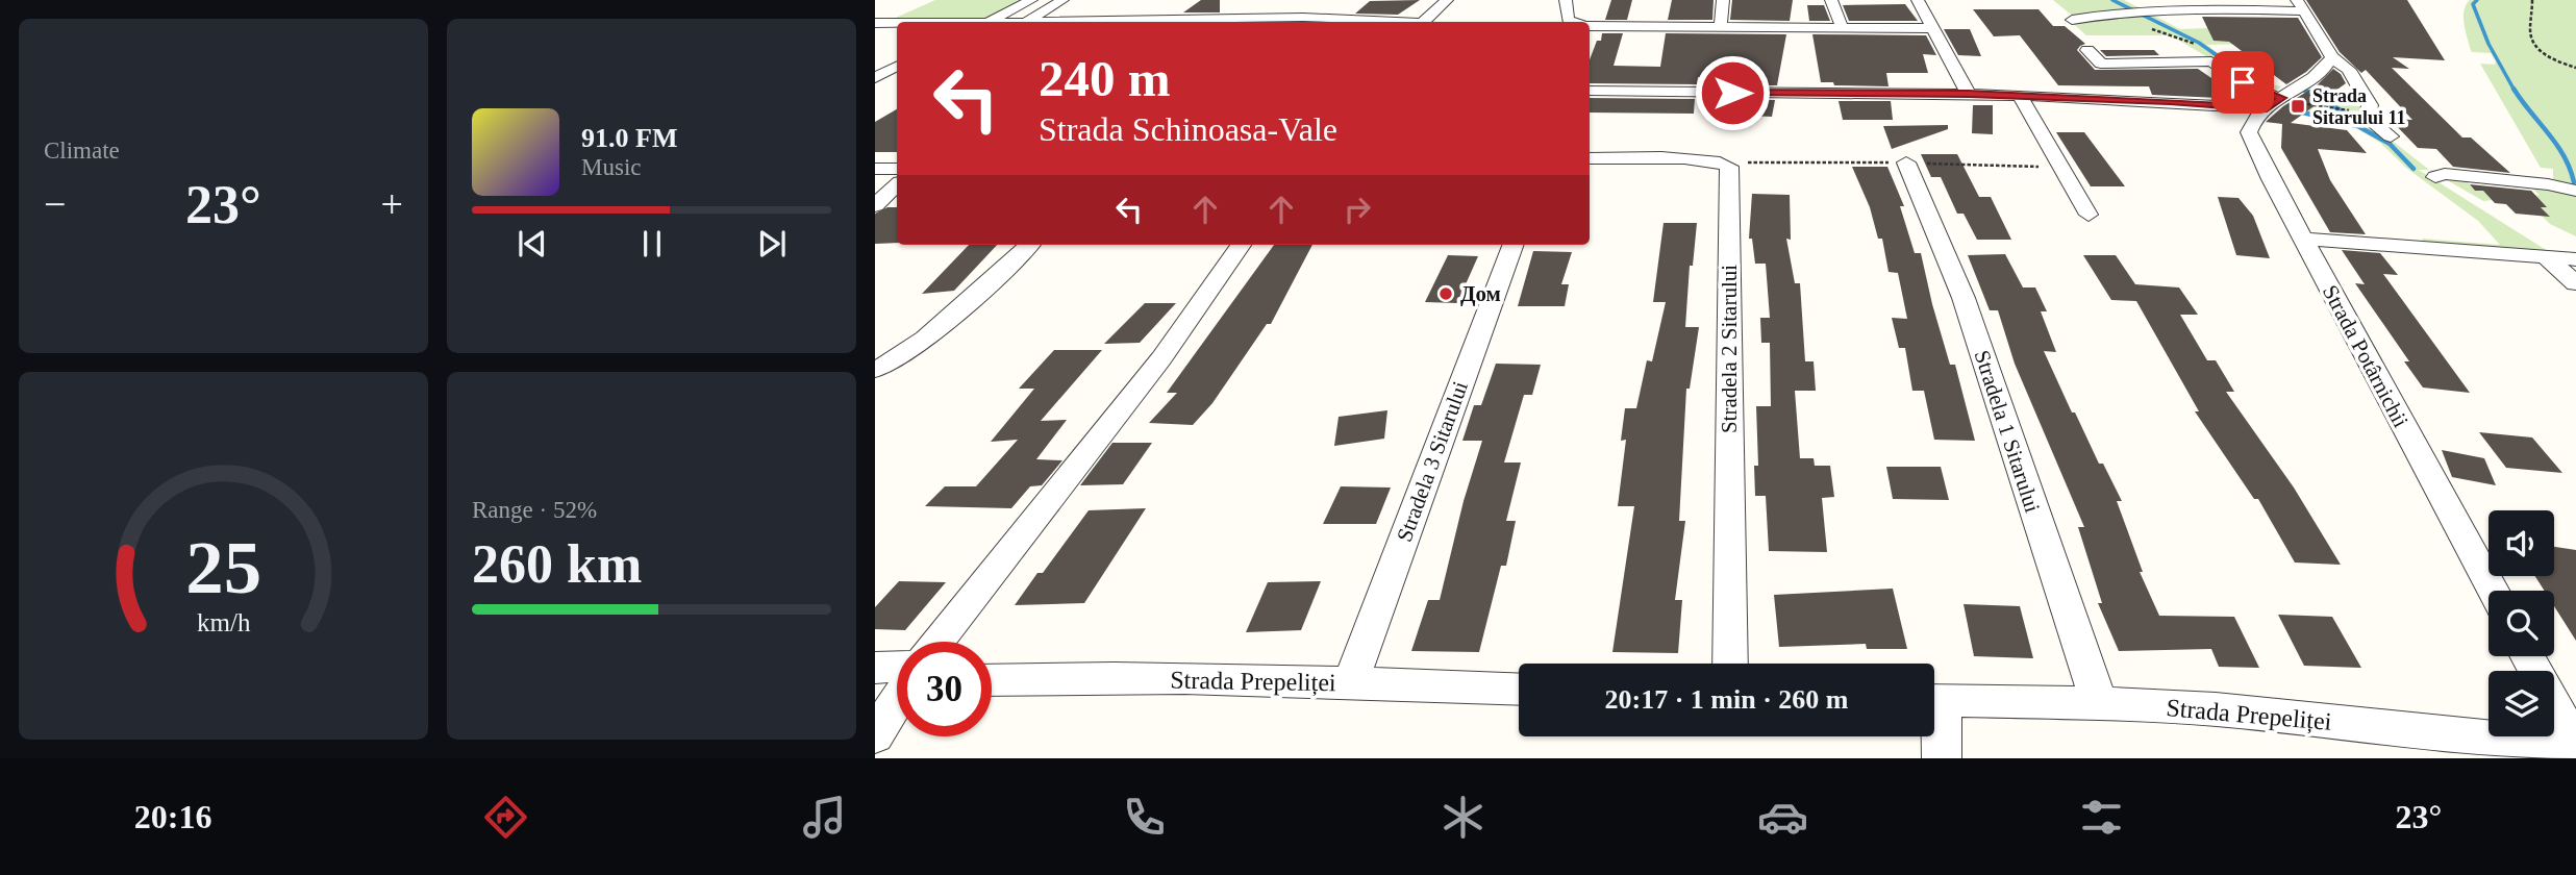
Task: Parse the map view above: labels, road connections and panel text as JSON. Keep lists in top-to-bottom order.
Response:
{
  "streets": {
    "street": [
      "Stradela 2 Sitarului",
      "Strada Potârnichii",
      "Stradela 1 Sitarului",
      "Stradela 3 Sitarului",
      "Strada Prepeliței"
    ]
  },
  "crossings": [
    ["Stradela 1 Sitarului", "Strada Prepeliței"],
    ["Stradela 3 Sitarului", "Strada Prepeliței"]
  ],
  "places": {
    "transit": ["Strada Sitarului 11"],
    "other": ["Дом"]
  },
  "page": {
    "tile": [
      "Climate",
      ["Range · 52%", "260 km"]
    ],
    "turn": ["240 m", "Strada Schinoasa-Vale"],
    "song": ["91.0 FM", "Music"],
    "heat": ["−", "23°", "+"],
    "limit": "30",
    "trip": "20:17 · 1 min · 260 m",
    "tabs": ["20:16", "23°"],
    "gauge": ["25", "km/h"]
  }
}
